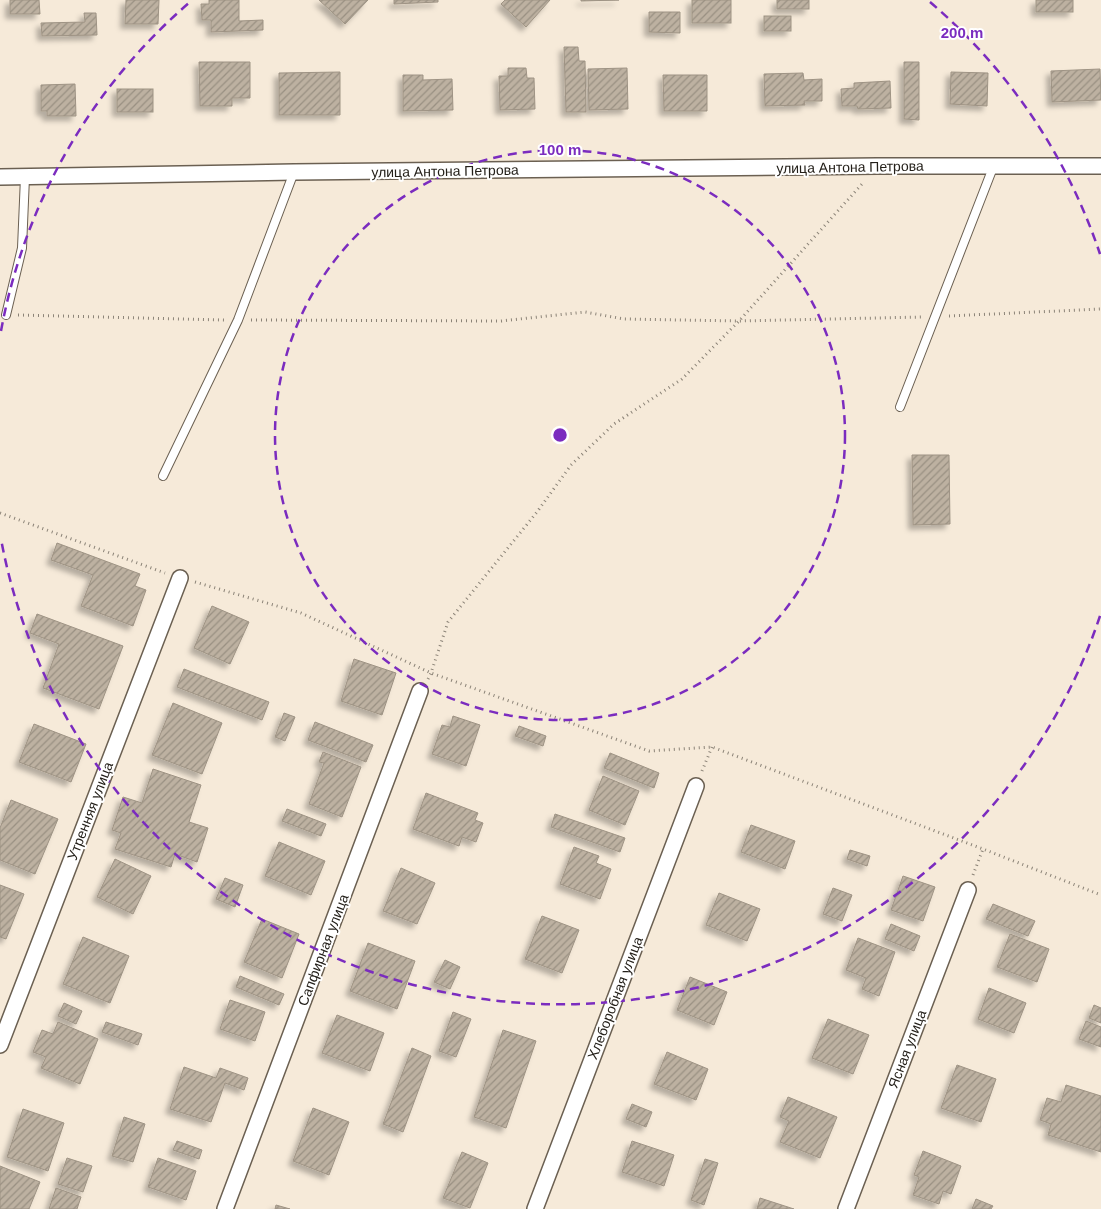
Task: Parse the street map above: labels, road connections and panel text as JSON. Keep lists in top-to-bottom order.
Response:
{
  "streets": {
    "street": [
      "улица Антона Петрова",
      "Утренняя улица",
      "Сапфирная улица",
      "Хлеборобная улица",
      "Ясная улица"
    ]
  },
  "rings": ["200 m", "100 m"]
}
